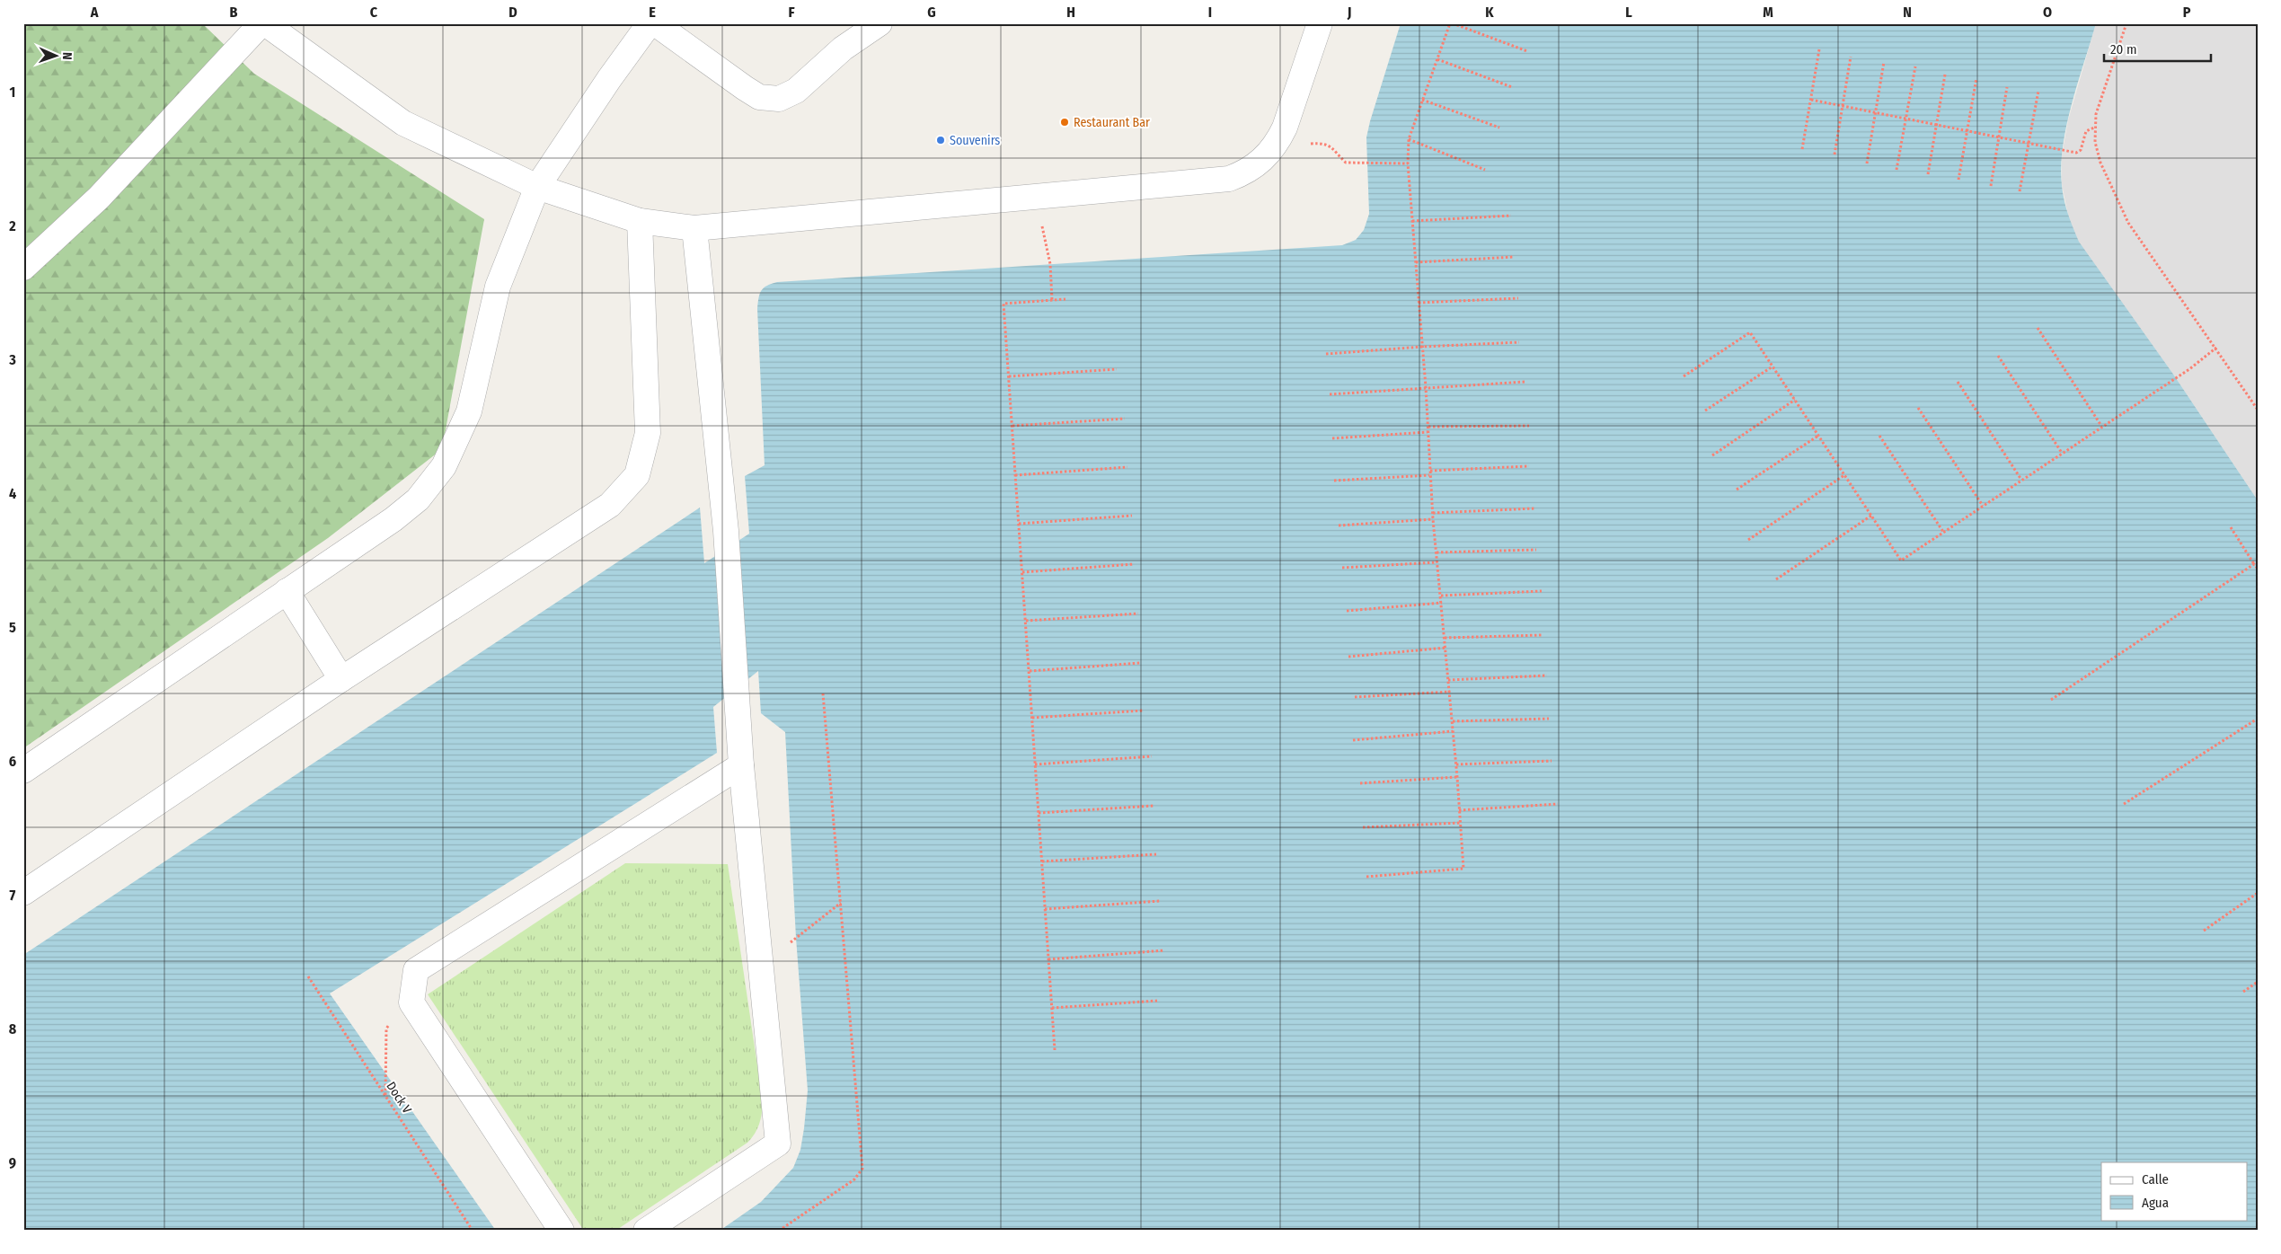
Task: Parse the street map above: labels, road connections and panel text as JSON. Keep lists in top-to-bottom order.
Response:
{
  "streets": {
    "path": ["Dock V"]
  },
  "places": ["Restaurant Bar", "Souvenirs"],
  "legend": ["Calle", "Agua"],
  "scale_bar": "20 m",
  "north": "right",
  "grid": {
    "columns": [
      "A",
      "B",
      "C",
      "D",
      "E",
      "F",
      "G",
      "H",
      "I",
      "J",
      "K",
      "L",
      "M",
      "N",
      "O",
      "P"
    ],
    "rows": [
      "1",
      "2",
      "3",
      "4",
      "5",
      "6",
      "7",
      "8",
      "9"
    ]
  }
}
